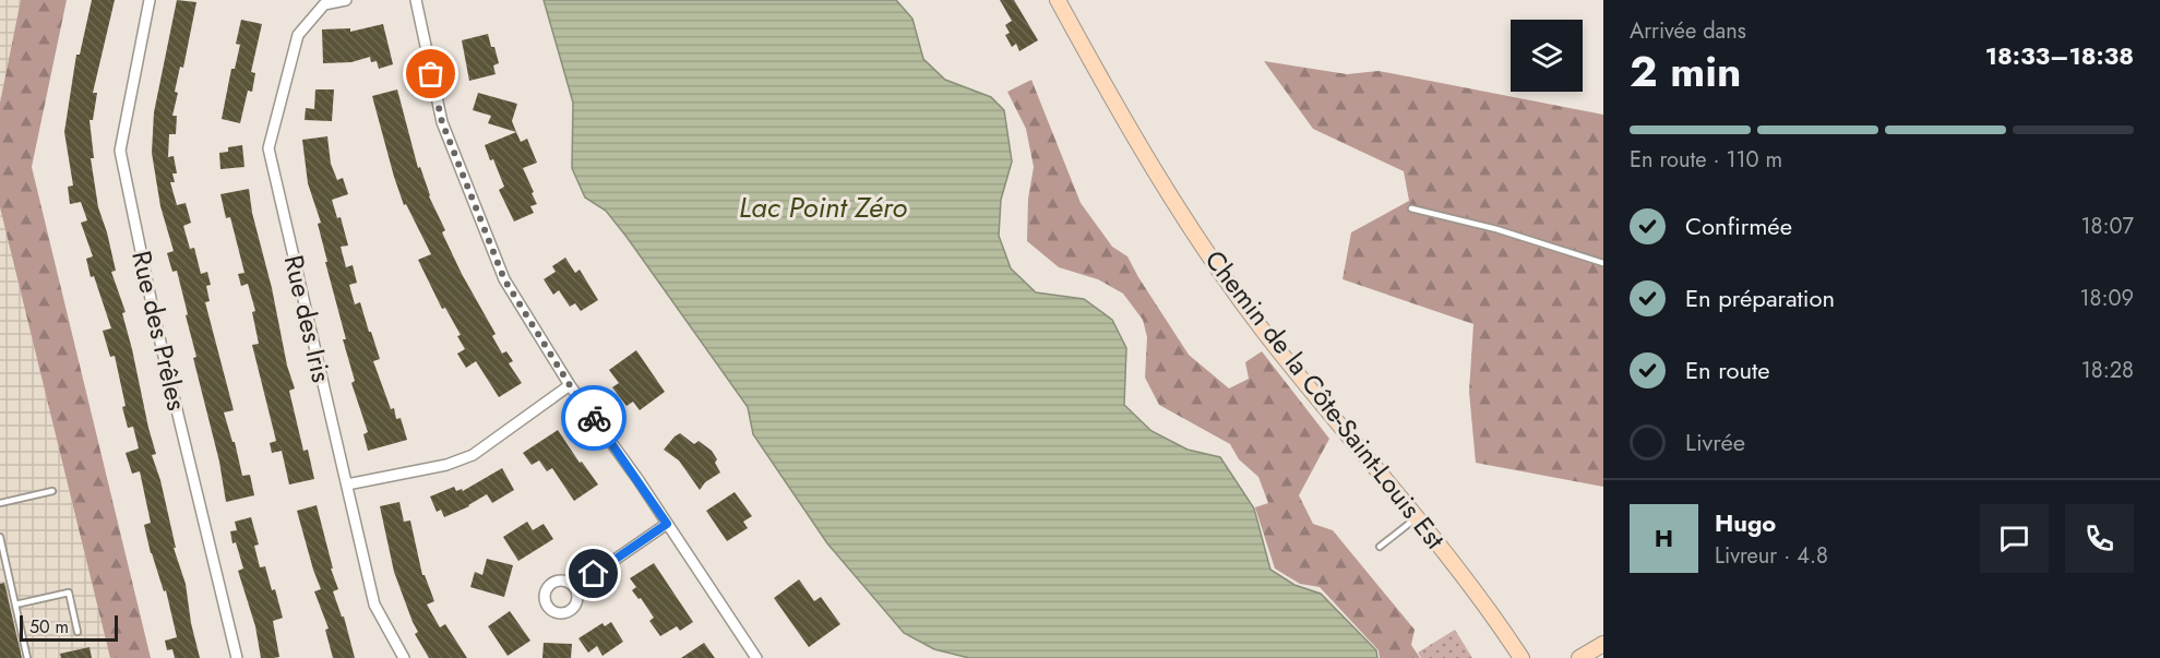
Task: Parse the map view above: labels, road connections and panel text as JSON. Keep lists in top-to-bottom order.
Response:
{
  "streets": {
    "street": ["Rue des Iris", "Rue des Prêles", "Chemin de la Côte-Saint-Louis Est"]
  },
  "water": ["Lac Point Zéro"],
  "scale_bar": "50 m",
  "page": {
    "heading": ["2 min", "Arrivée dans", "18:33–18:38"],
    "panel": ["Hugo", "Livreur · 4.8"],
    "bar": "En route · 110 m",
    "list": [
      ["Confirmée", "18:07"],
      ["En préparation", "18:09"],
      ["En route", "18:28"],
      "Livrée"
    ],
    "round": "H",
    "scale": "50 m"
  }
}
